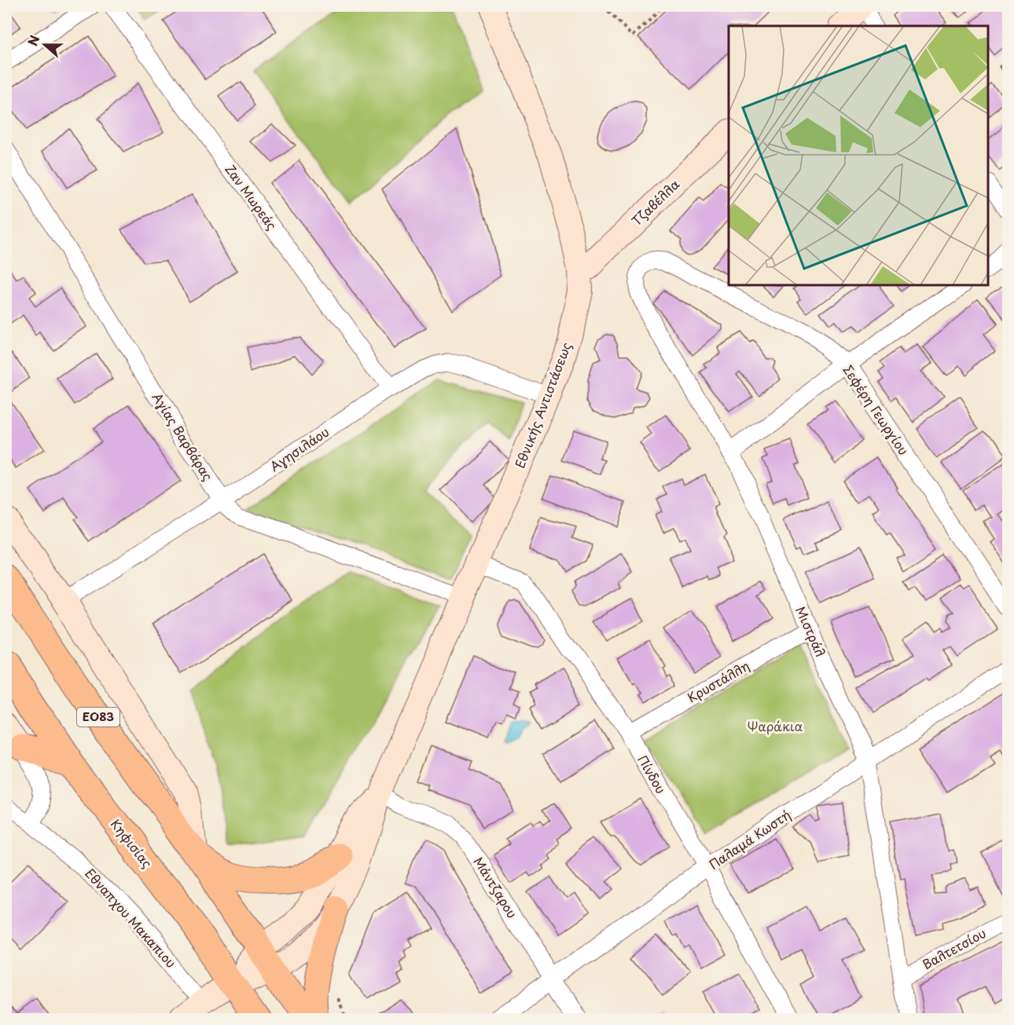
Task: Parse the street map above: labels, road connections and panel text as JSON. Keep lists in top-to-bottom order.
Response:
{
  "streets": {
    "main road": [
      "Τζαβέλλα",
      "Εθνικής Αντιστάσεως",
      "ΕΟ83",
      "Κηφισίας"
    ],
    "street": [
      "Ζαν Μωρεάς",
      "Σεφέρη Γεωργίου",
      "Αγίας Βαρβάρας",
      "Αγησιλάου",
      "Μιστράλ",
      "Κρυστάλλη",
      "Πίνδου",
      "Παλαμά Κωστή",
      "Μάντζαρου",
      "Εθναπχου Μακαπιου",
      "Βαλτετσίου"
    ]
  },
  "crossings": [
    ["Ζαν Μωρεάς", "Αγησιλάου"],
    ["Τζαβέλλα", "Εθνικής Αντιστάσεως"],
    ["Εθνικής Αντιστάσεως", "Αγίας Βαρβάρας"],
    ["Εθνικής Αντιστάσεως", "Αγησιλάου"],
    ["Εθνικής Αντιστάσεως", "ΕΟ83"],
    ["Εθνικής Αντιστάσεως", "Πίνδου"],
    ["Εθνικής Αντιστάσεως", "Κηφισίας"],
    ["Εθνικής Αντιστάσεως", "Μάντζαρου"],
    ["Εθνικής Αντιστάσεως", "Εθναπχου Μακαπιου"],
    ["Σεφέρη Γεωργίου", "Μιστράλ"],
    ["Αγίας Βαρβάρας", "Αγησιλάου"],
    ["Μιστράλ", "Κρυστάλλη"],
    ["Μιστράλ", "Παλαμά Κωστή"],
    ["Μιστράλ", "Βαλτετσίου"],
    ["Κρυστάλλη", "Πίνδου"],
    ["Πίνδου", "Παλαμά Κωστή"],
    ["Παλαμά Κωστή", "Μάντζαρου"]
  ],
  "parks": ["Ψαράκια"],
  "north": "left"
}
